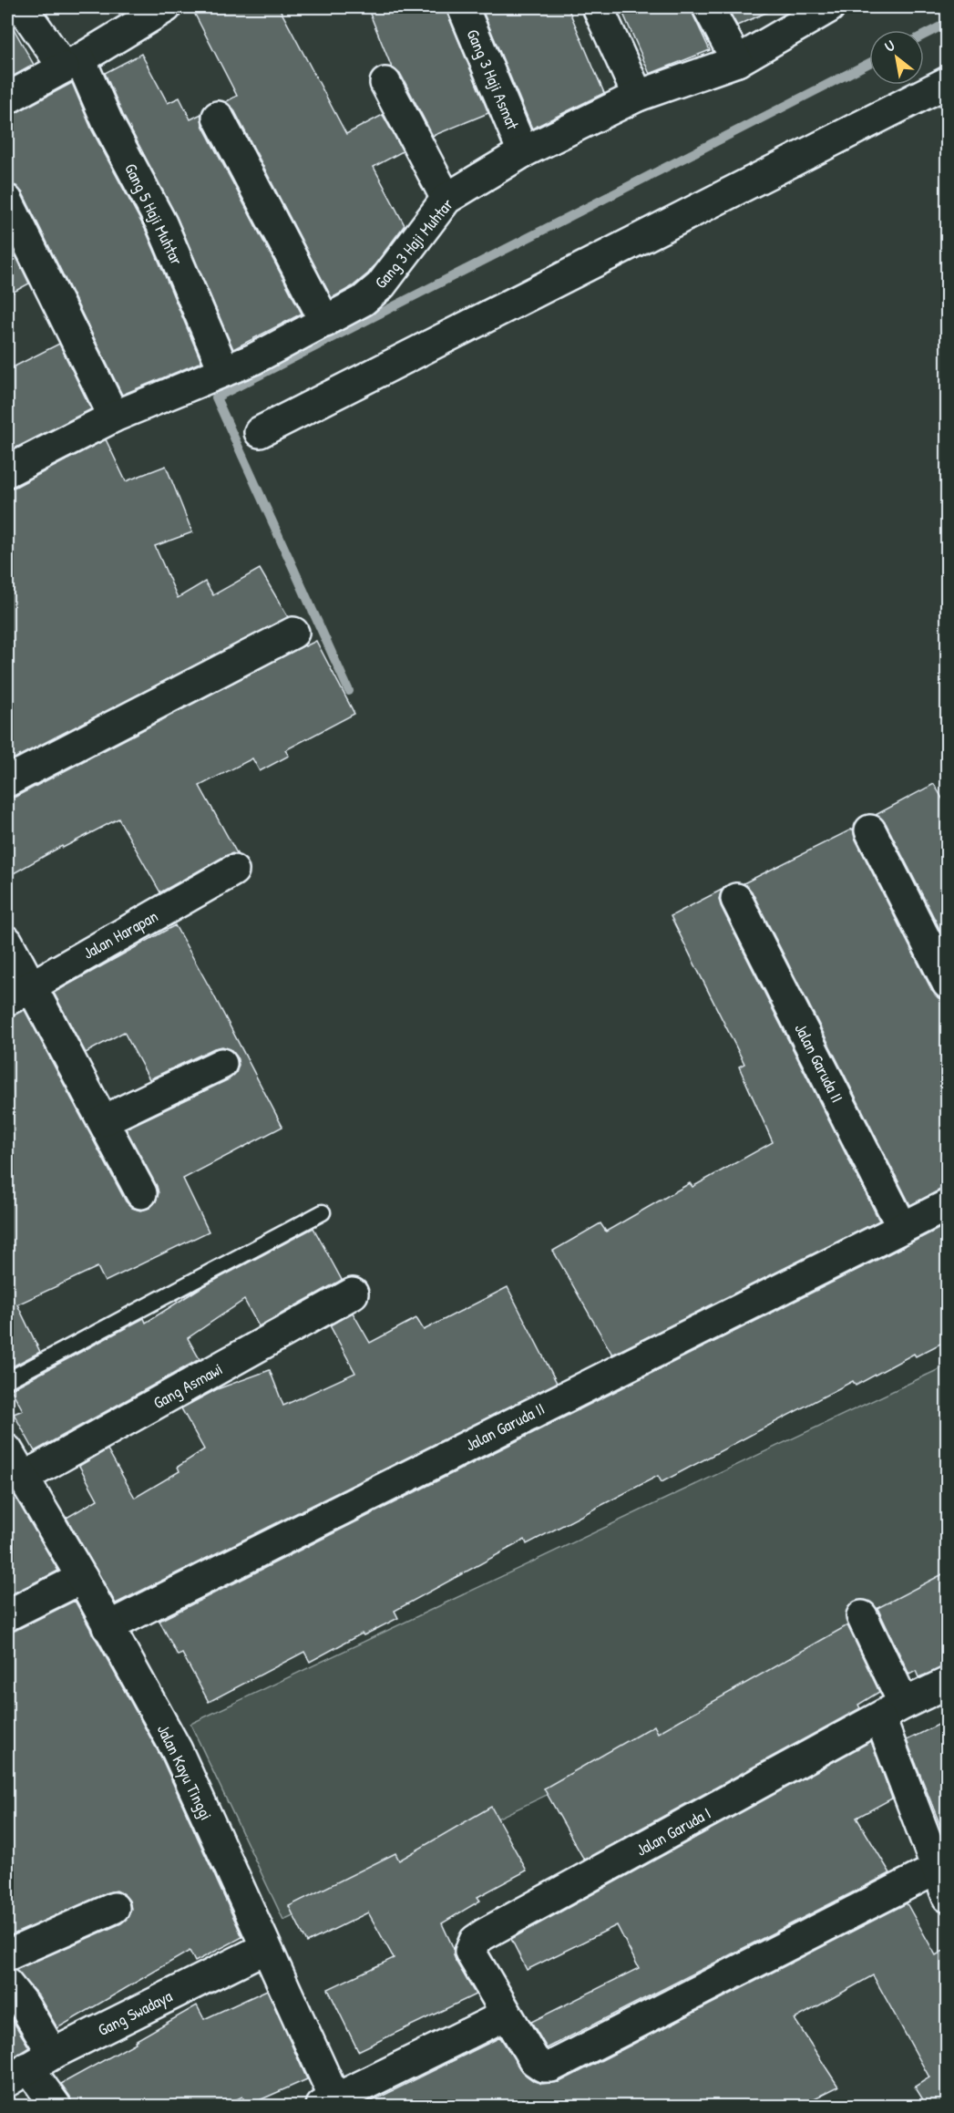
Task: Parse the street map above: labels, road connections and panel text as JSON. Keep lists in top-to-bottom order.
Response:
{
  "streets": {
    "street": [
      "Gang 3 Haji Asmat",
      "Gang 5 Haji Muhtar",
      "Gang 3 Haji Muhtar",
      "Jalan Harapan",
      "Jalan Garuda II",
      "Gang Asmawi",
      "Jalan Kayu Tinggi",
      "Jalan Garuda I",
      "Gang Swadaya"
    ]
  },
  "crossings": [
    ["Gang 3 Haji Asmat", "Gang 3 Haji Muhtar"],
    ["Gang 5 Haji Muhtar", "Gang 3 Haji Muhtar"],
    ["Jalan Garuda II", "Jalan Kayu Tinggi"],
    ["Gang Asmawi", "Jalan Kayu Tinggi"],
    ["Jalan Kayu Tinggi", "Gang Swadaya"]
  ],
  "north": "top left"
}
